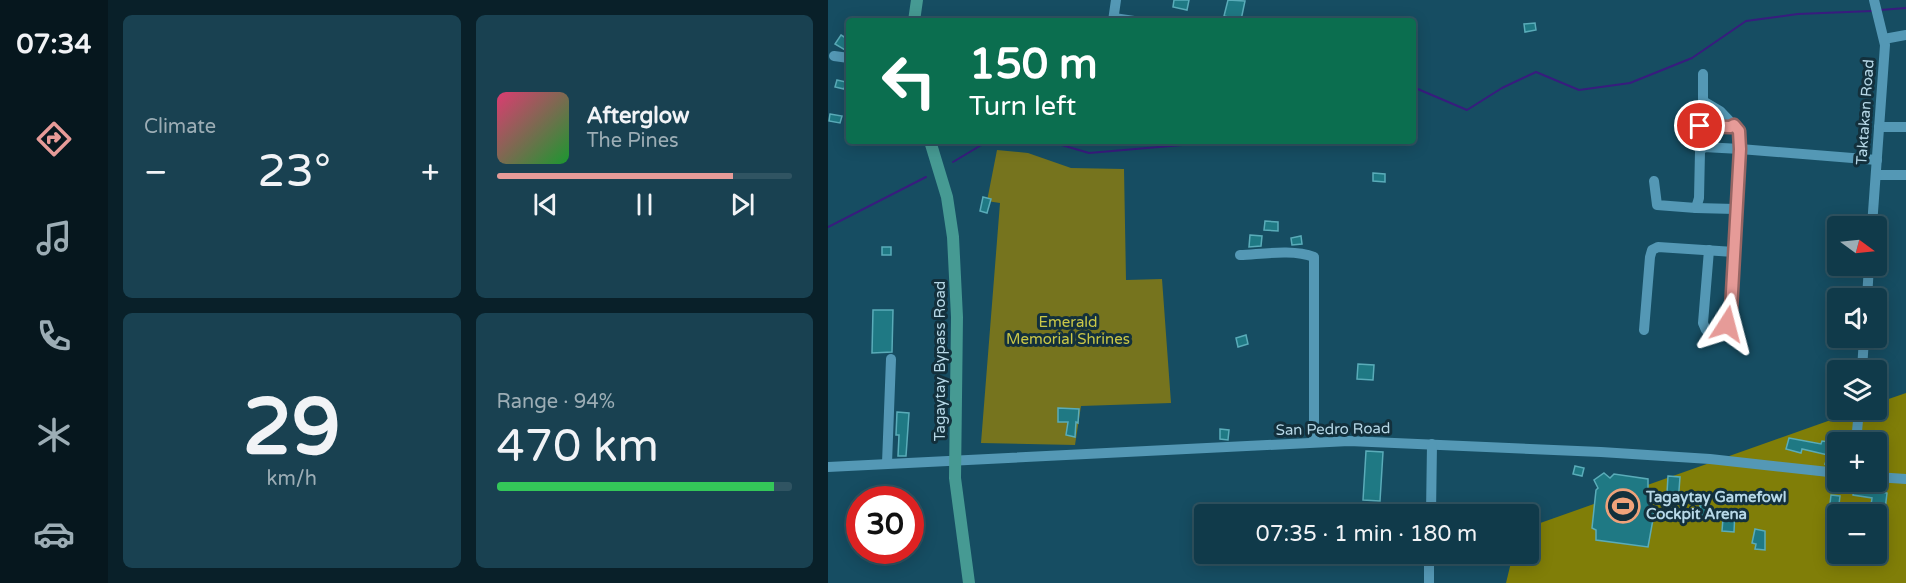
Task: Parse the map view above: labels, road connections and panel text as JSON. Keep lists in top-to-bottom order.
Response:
{
  "streets": {
    "main road": ["Tagaytay Bypass Road"],
    "street": ["Taktakan Road", "San Pedro Road"]
  },
  "crossings": [
    ["Tagaytay Bypass Road", "San Pedro Road"]
  ],
  "parks": ["Emerald Memorial Shrines"],
  "places": {
    "sports": ["Tagaytay Gamefowl Cockpit Arena"]
  },
  "north": "right",
  "page": {
    "tabs": "07:34",
    "tile": [
      "Climate",
      ["29", "km/h"],
      ["Range · 94%", "470 km"]
    ],
    "turn": ["150 m", "Turn left"],
    "song": ["Afterglow", "The Pines"],
    "heat": ["−", "23°", "+"],
    "map_buttons": ["+", "−"],
    "limit": "30",
    "trip": "07:35 · 1 min · 180 m"
  }
}
